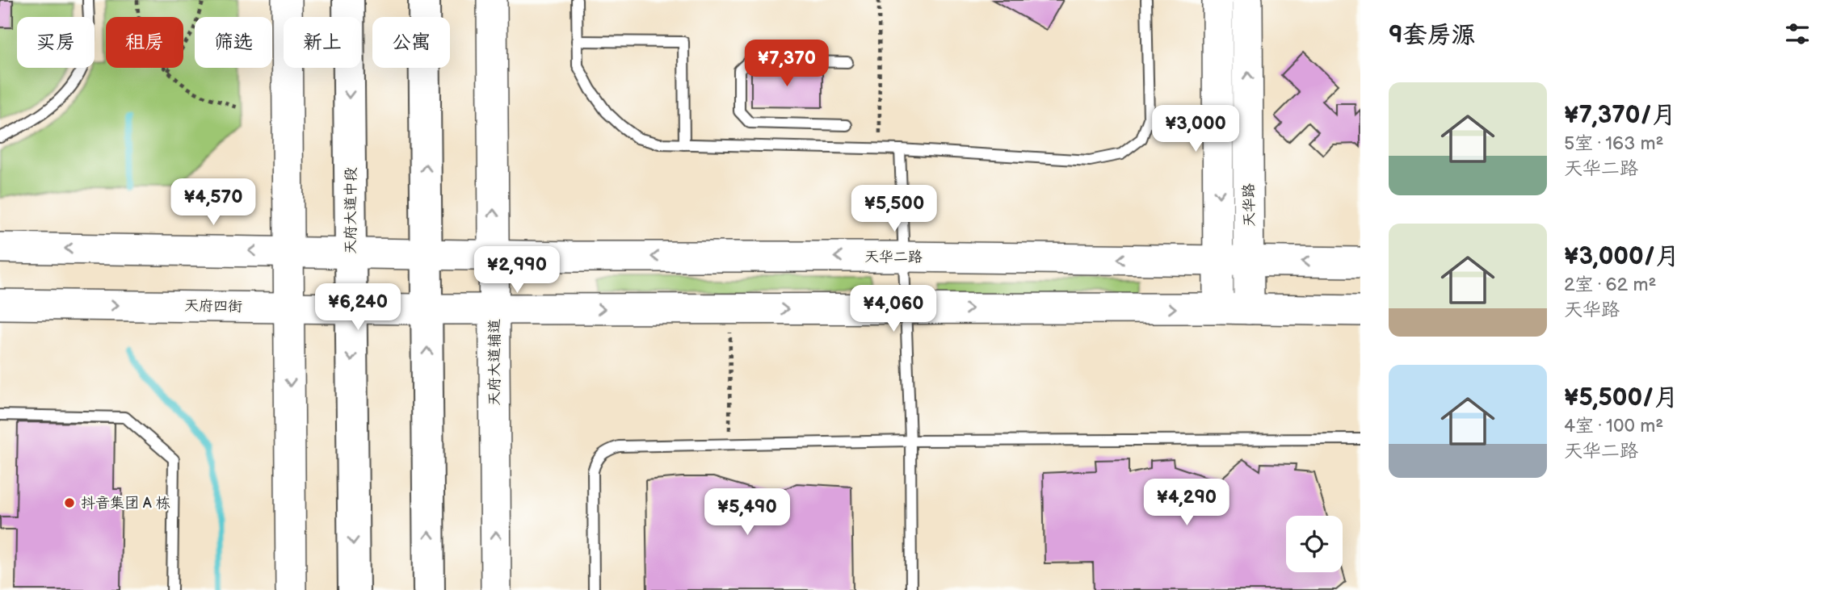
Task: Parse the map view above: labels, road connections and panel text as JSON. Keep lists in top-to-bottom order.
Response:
{
  "streets": {
    "main road": ["天府大道中段"],
    "street": [
      "天华路",
      "天华二路",
      "天府四街",
      "天府大道辅道"
    ]
  },
  "crossings": [
    ["天华路", "天华二路"],
    ["天府大道中段", "天府四街"],
    ["天华二路", "天府大道辅道"]
  ],
  "places": ["抖音集团 A 栋"],
  "page": {
    "heading": "9套房源",
    "chip": [
      "买房",
      "租房",
      "筛选",
      "新上",
      "公寓"
    ],
    "price": [
      "¥7,370",
      "¥3,000",
      "¥4,570",
      "¥5,500",
      "¥2,990",
      "¥6,240",
      "¥4,060",
      "¥4,290",
      "¥5,490"
    ],
    "list": [
      {
        "name": "¥7,370/月",
        "note": "5室 · 163 m² · 天华二路"
      },
      {
        "name": "¥3,000/月",
        "note": "2室 · 62 m² · 天华路"
      },
      {
        "name": "¥5,500/月",
        "note": "4室 · 100 m² · 天华二路"
      }
    ]
  }
}
